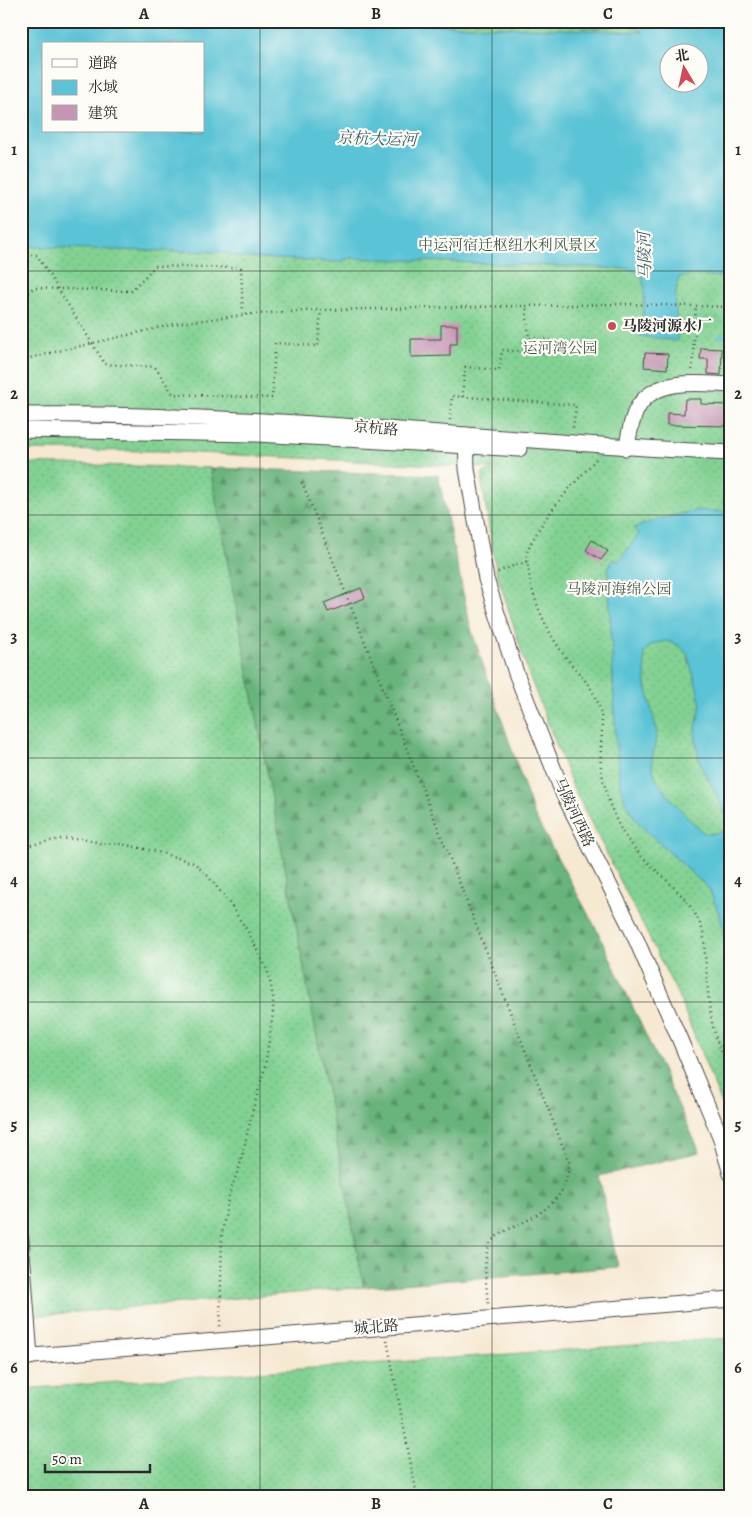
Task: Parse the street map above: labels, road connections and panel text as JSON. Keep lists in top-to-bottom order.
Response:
{
  "streets": {
    "street": ["京杭路", "马陵河西路", "城北路"]
  },
  "crossings": [
    ["京杭路", "马陵河西路"]
  ],
  "water": ["京杭大运河", "马陵河"],
  "parks": ["中运河宿迁枢纽水利风景区", "运河湾公园", "马陵河海绵公园"],
  "places": ["马陵河源水厂"],
  "legend": ["道路", "水域", "建筑"],
  "scale_bar": "50 m",
  "north": "top",
  "grid": {
    "columns": ["A", "B", "C"],
    "rows": [
      "1",
      "2",
      "3",
      "4",
      "5",
      "6"
    ]
  }
}
